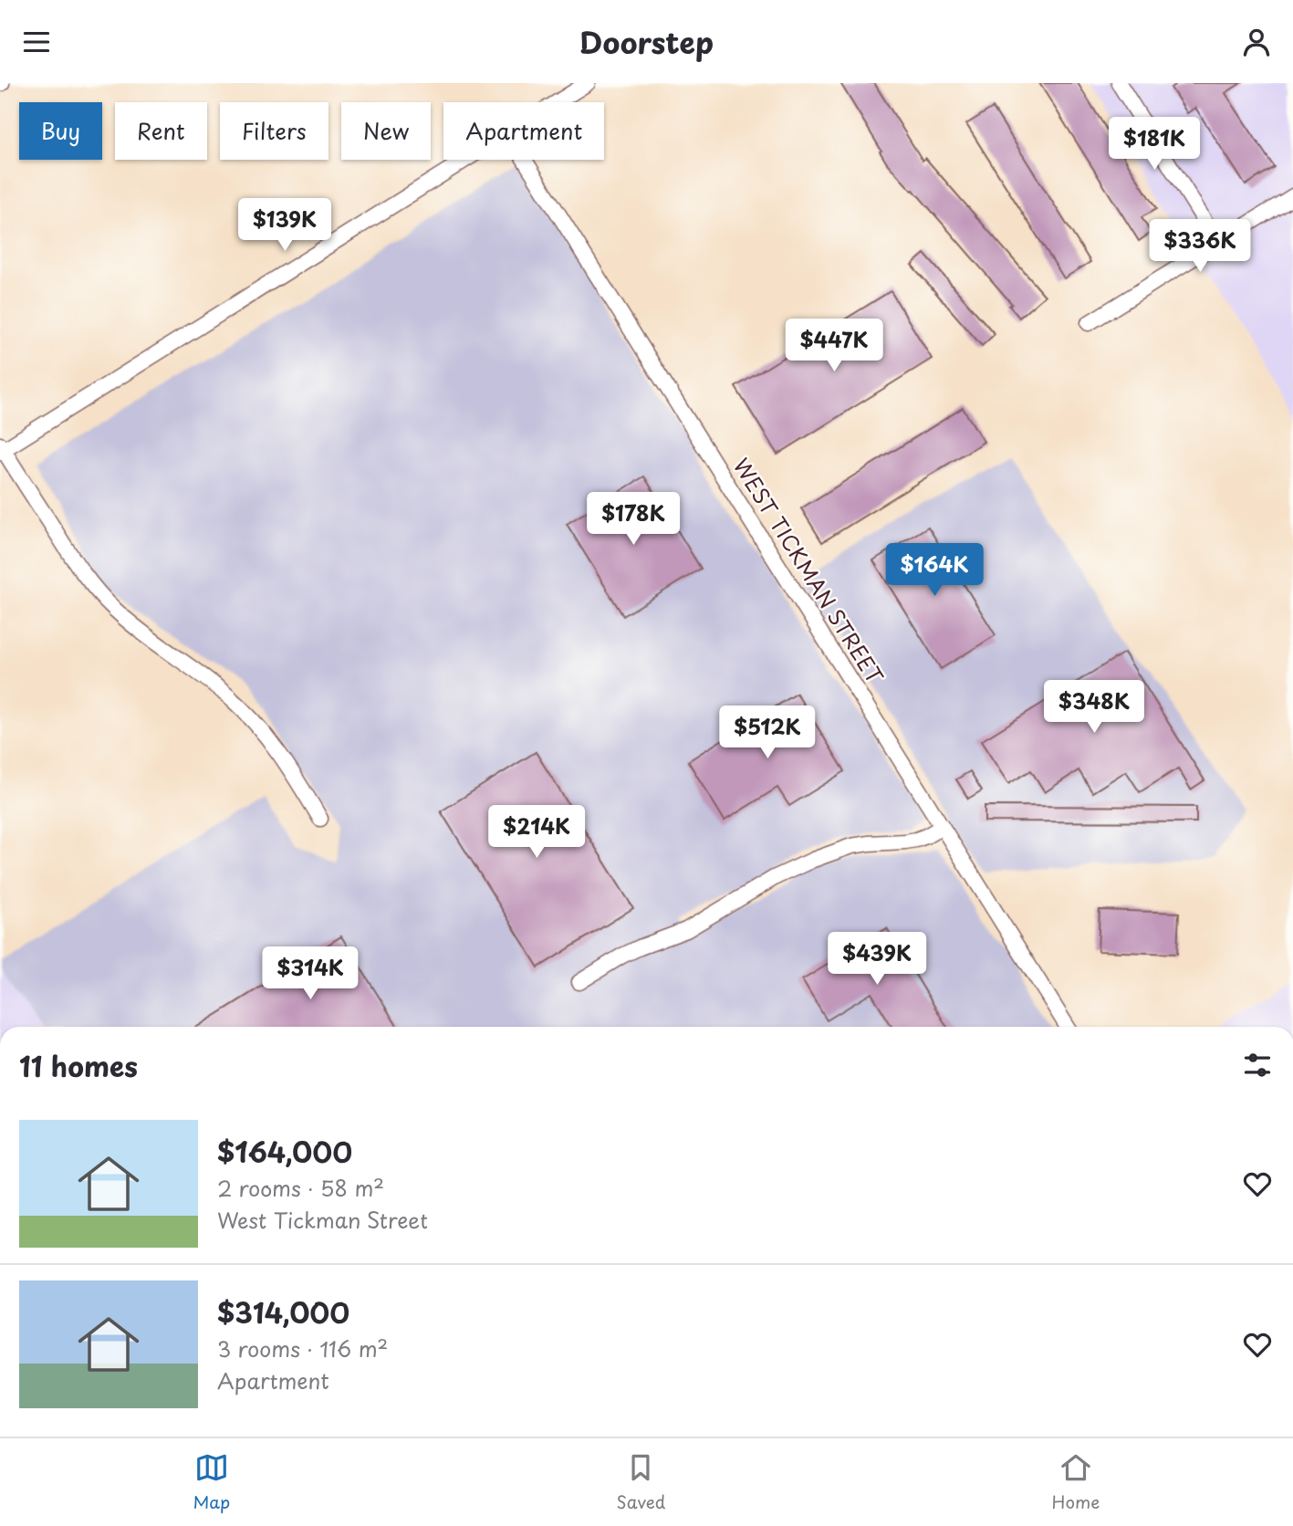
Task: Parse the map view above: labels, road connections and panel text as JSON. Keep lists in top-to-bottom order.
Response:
{
  "streets": {
    "street": ["WEST TICKMAN STREET"]
  },
  "page": {
    "header": "Doorstep",
    "chip": [
      "Buy",
      "Rent",
      "Filters",
      "New",
      "Apartment"
    ],
    "price": [
      "$181K",
      "$139K",
      "$336K",
      "$447K",
      "$178K",
      "$164K",
      "$348K",
      "$512K",
      "$214K",
      "$439K",
      "$314K"
    ],
    "heading": "11 homes",
    "list": [
      {
        "name": "$164,000",
        "note": "2 rooms · 58 m² · West Tickman Street"
      },
      {
        "name": "$314,000",
        "note": "3 rooms · 116 m² · Apartment"
      }
    ],
    "tabs": ["Map", "Saved", "Home"]
  }
}
